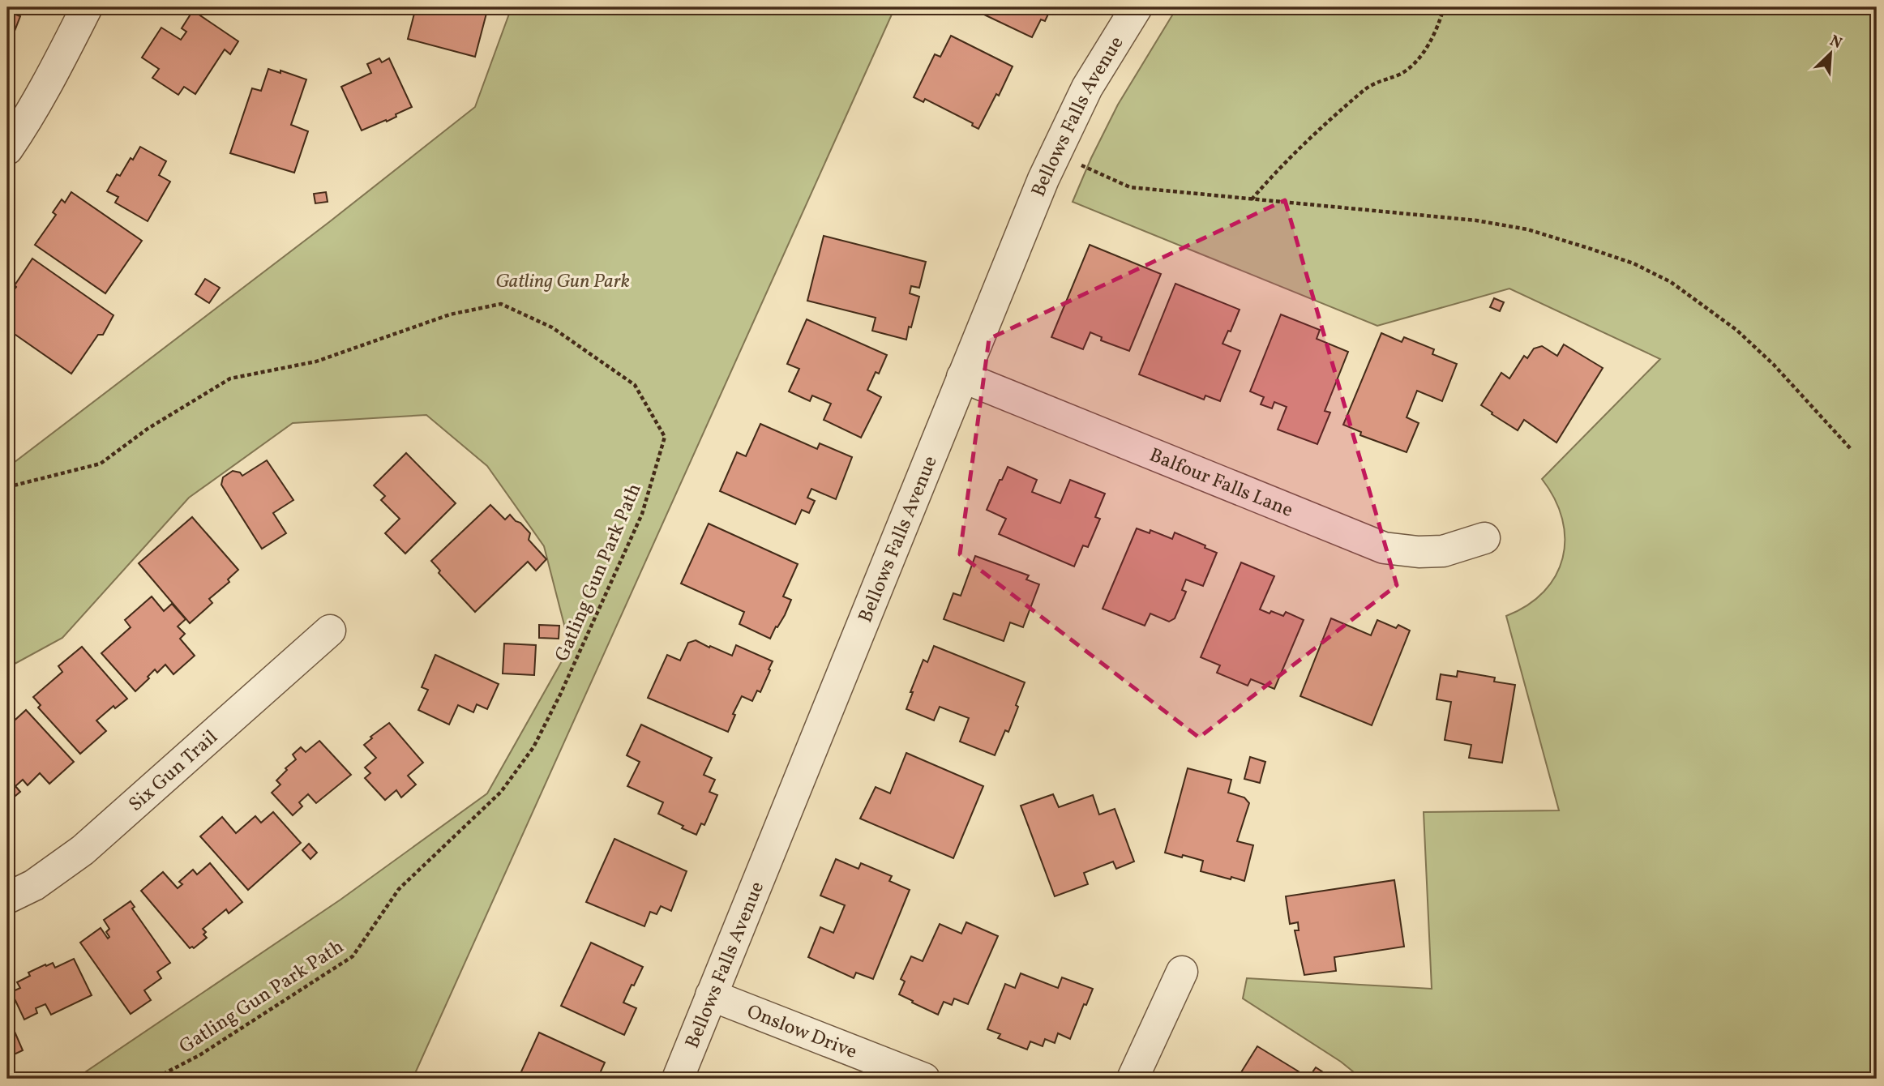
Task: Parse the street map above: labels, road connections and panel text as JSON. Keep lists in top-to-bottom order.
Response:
{
  "streets": {
    "street": [
      "Bellows Falls Avenue",
      "Balfour Falls Lane",
      "Six Gun Trail",
      "Onslow Drive"
    ],
    "path": ["Gatling Gun Park Path"]
  },
  "crossings": [
    ["Bellows Falls Avenue", "Balfour Falls Lane"],
    ["Bellows Falls Avenue", "Onslow Drive"]
  ],
  "parks": ["Gatling Gun Park"],
  "north": "top right"
}
